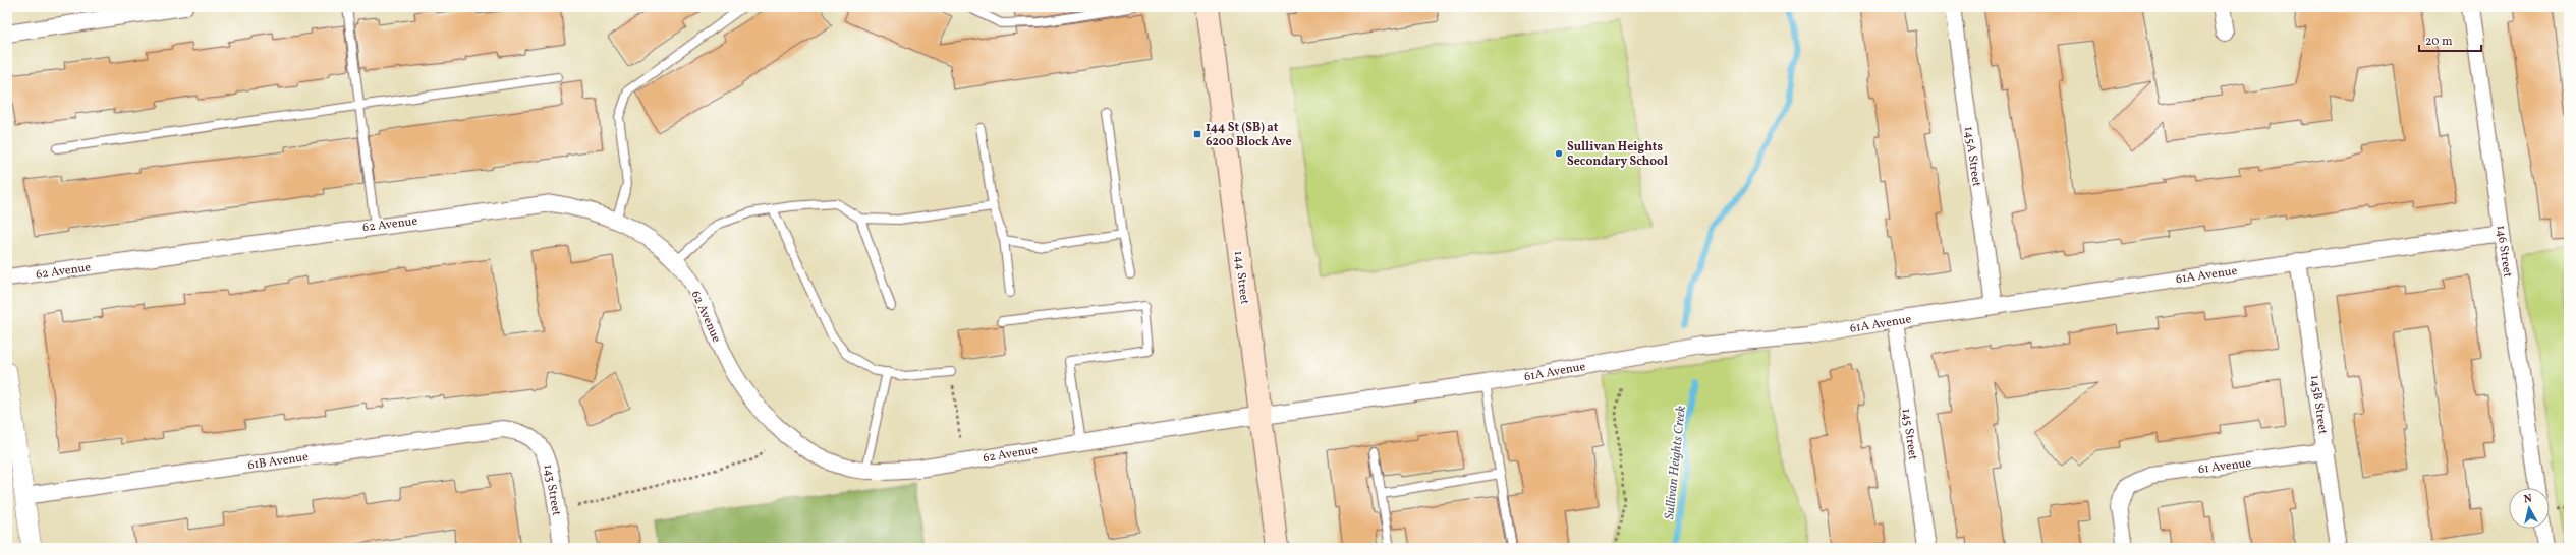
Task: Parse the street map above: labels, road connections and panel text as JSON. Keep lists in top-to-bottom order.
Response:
{
  "streets": {
    "main road": ["144 Street"],
    "street": [
      "145A Street",
      "62 Avenue",
      "146 Street",
      "61A Avenue",
      "145B Street",
      "145 Street",
      "61B Avenue",
      "61 Avenue",
      "143 Street"
    ]
  },
  "crossings": [
    ["145A Street", "61A Avenue"],
    ["62 Avenue", "61A Avenue"],
    ["62 Avenue", "144 Street"],
    ["146 Street", "61A Avenue"],
    ["61A Avenue", "144 Street"],
    ["61A Avenue", "145B Street"],
    ["61A Avenue", "145 Street"],
    ["145B Street", "61 Avenue"],
    ["61B Avenue", "143 Street"]
  ],
  "water": ["Sullivan Heights Creek"],
  "places": {
    "transit": ["144 St (SB) at 6200 Block Ave"],
    "other": ["Sullivan Heights Secondary School"]
  },
  "scale_bar": "20 m",
  "north": "top"
}
